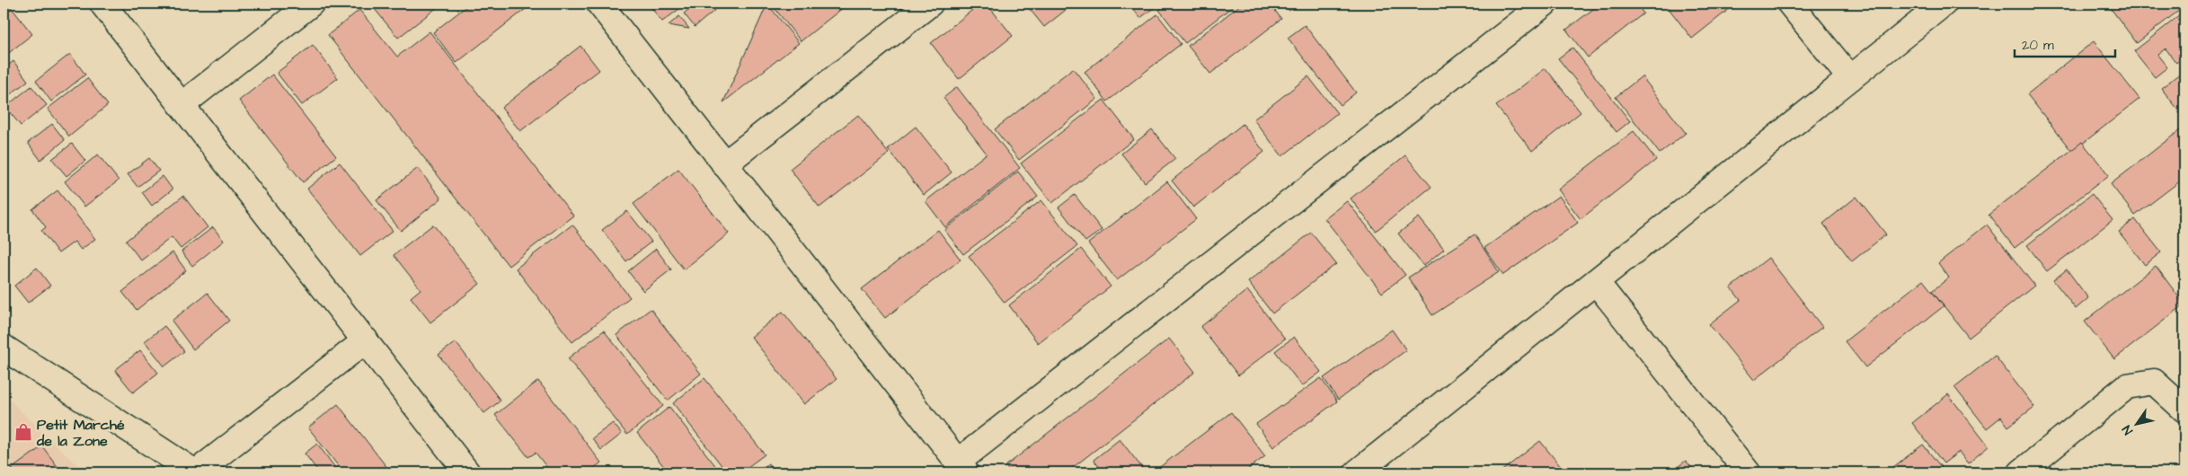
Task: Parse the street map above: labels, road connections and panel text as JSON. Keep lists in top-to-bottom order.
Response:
{
  "places": {
    "shop": ["Petit Marché de la Zone"]
  },
  "scale_bar": "20 m",
  "north": "bottom left"
}
